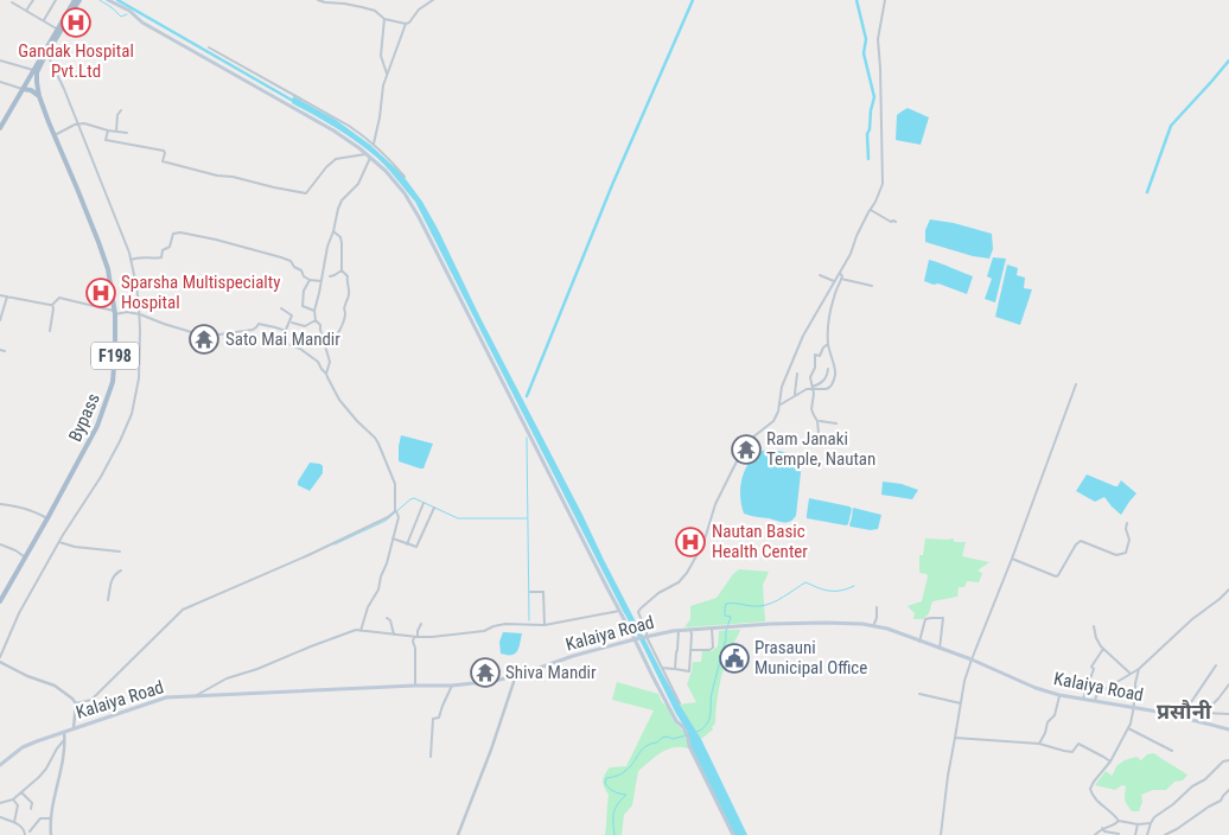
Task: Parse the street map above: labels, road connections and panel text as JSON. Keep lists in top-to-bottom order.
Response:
{
  "streets": {
    "main road": ["F198", "Bypass", "Kalaiya Road"]
  },
  "districts": ["प्रसौनी"],
  "places": {
    "hospital": ["Gandak Hospital Pvt.Ltd", "Sparsha Multispecialty Hospital", "Nautan Basic Health Center"],
    "temple": ["Sato Mai Mandir", "Ram Janaki Temple, Nautan", "Shiva Mandir"],
    "public building": ["Prasauni Municipal Office"]
  }
}
